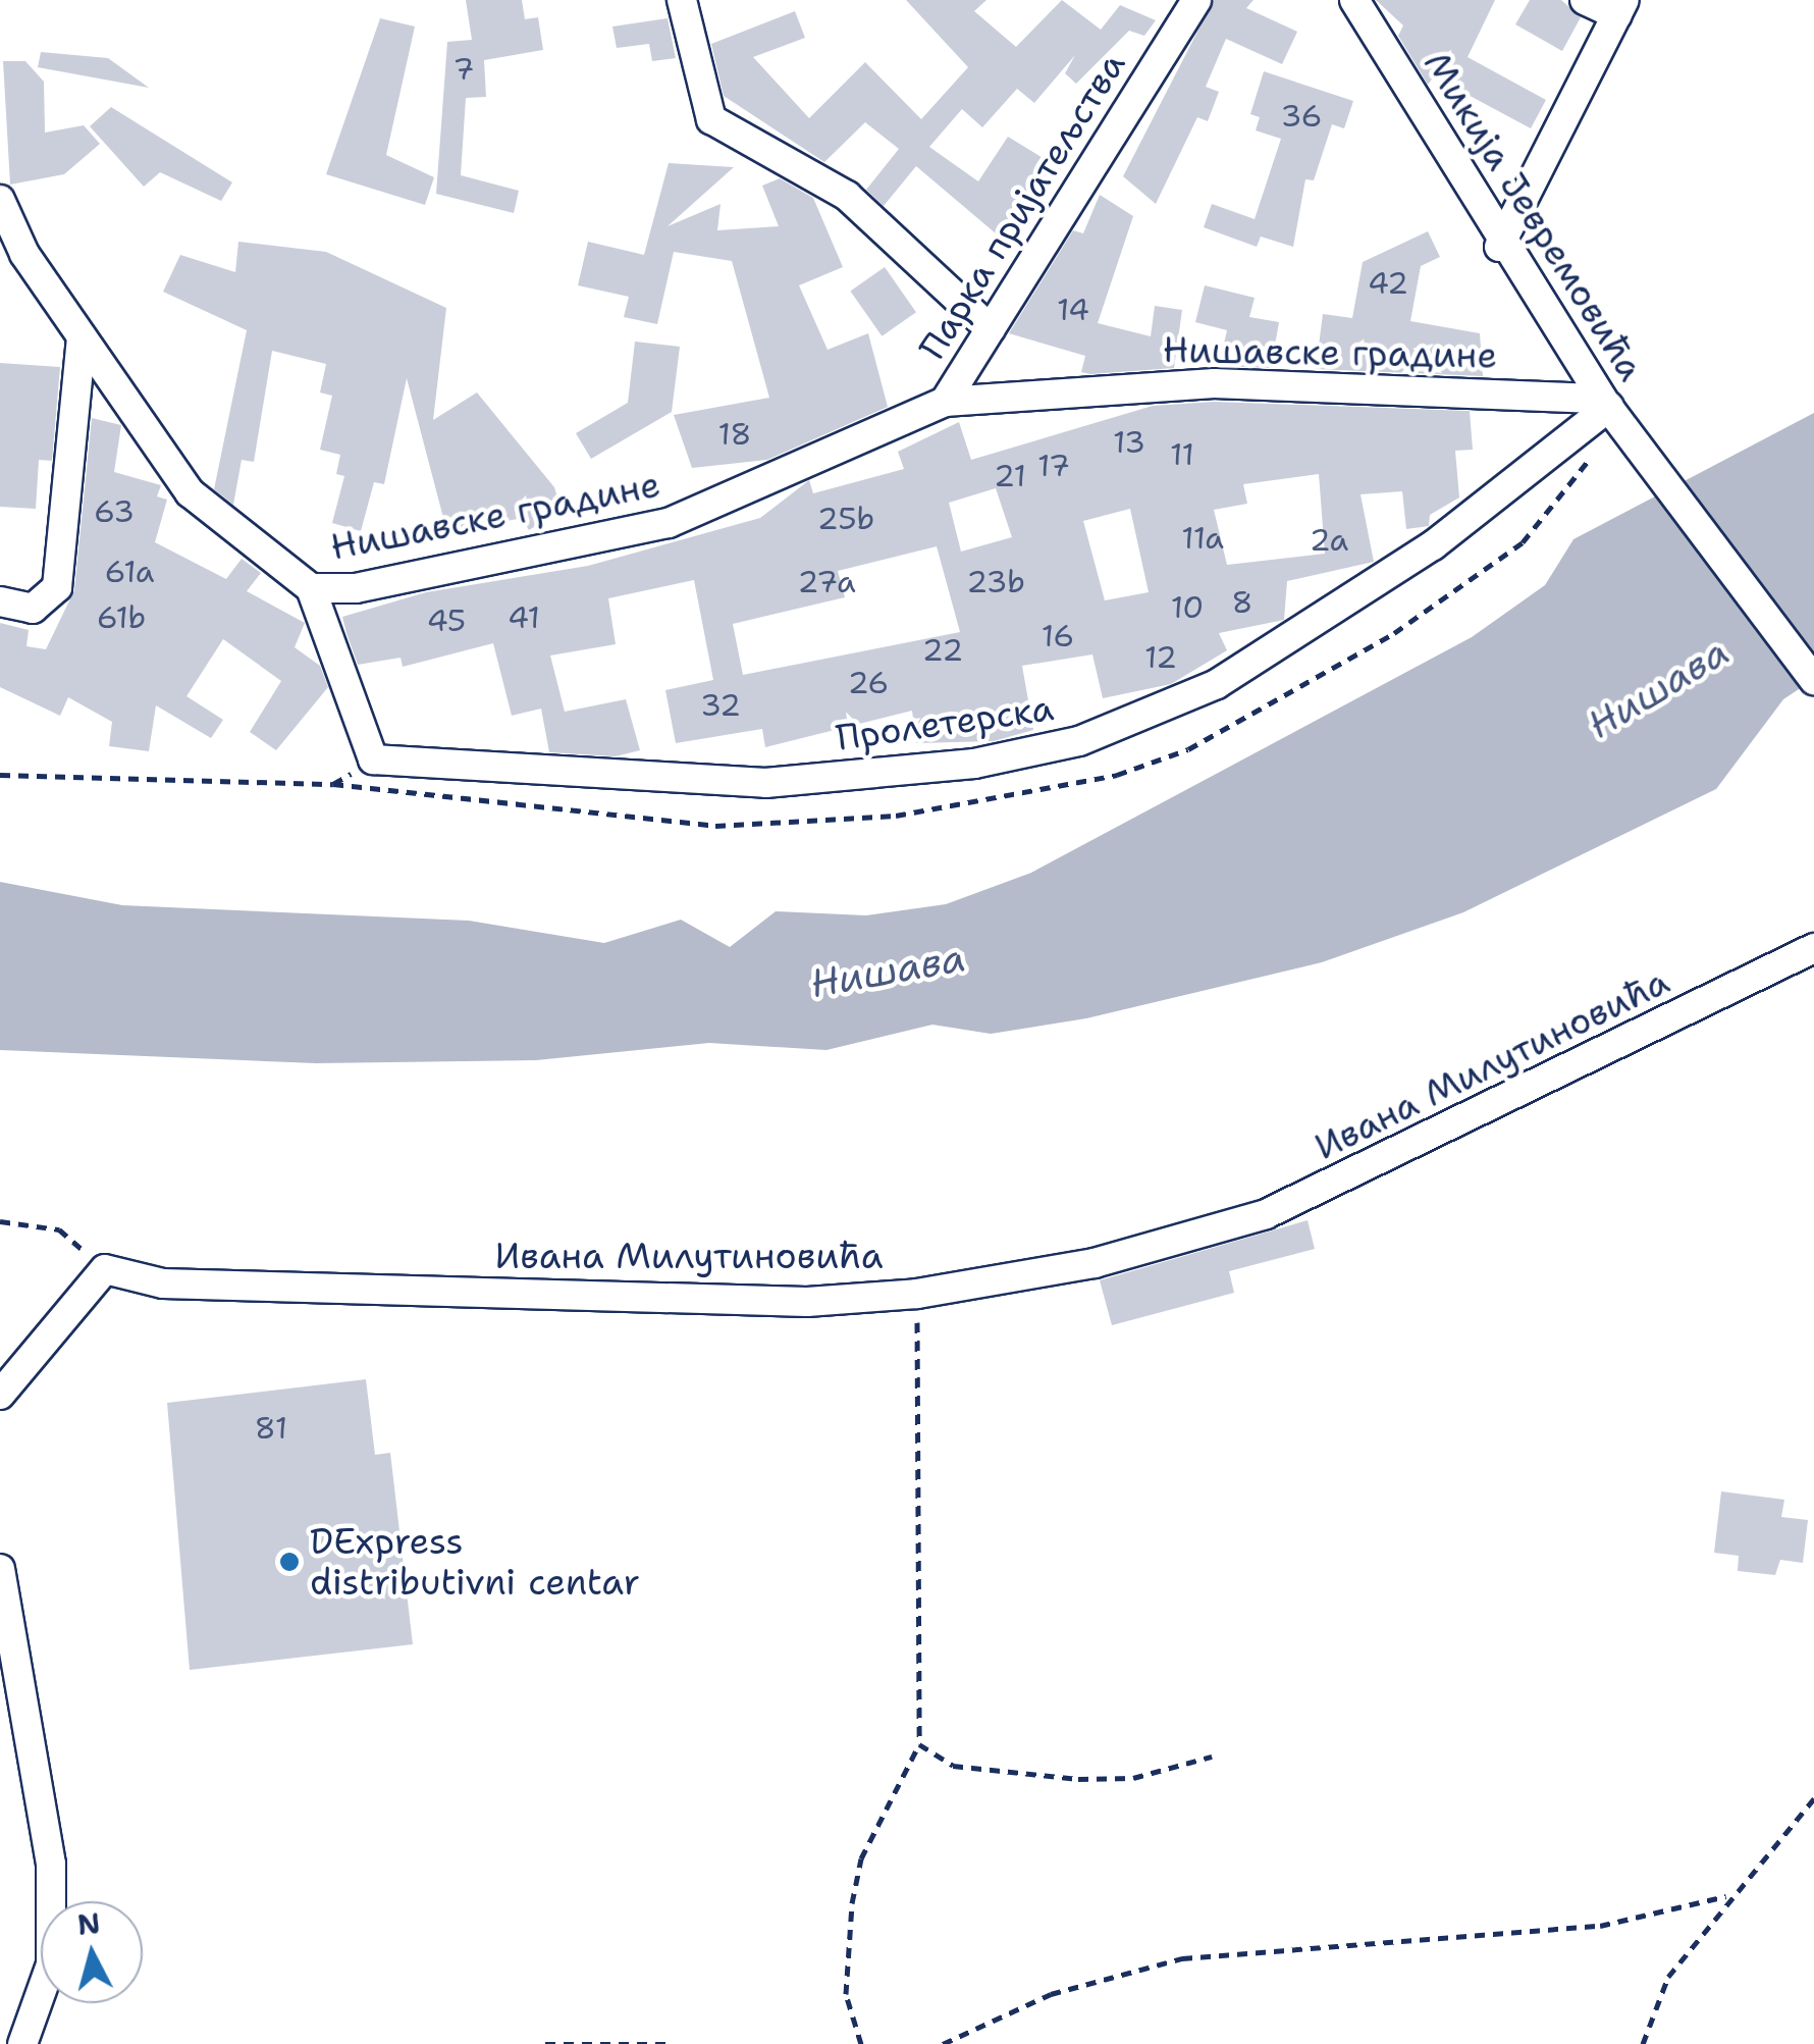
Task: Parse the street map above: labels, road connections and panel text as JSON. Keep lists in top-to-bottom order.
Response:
{
  "streets": {
    "street": [
      "Парка пријатељства",
      "Микија Јевремовића",
      "Нишавске градине",
      "Пролетерска",
      "Ивана Милутиновића"
    ]
  },
  "crossings": [
    ["Парка пријатељства", "Нишавске градине"],
    ["Микија Јевремовића", "Нишавске градине"],
    ["Микија Јевремовића", "Пролетерска"],
    ["Нишавске градине", "Пролетерска"]
  ],
  "water": ["Нишава"],
  "places": ["DExpress distributivni centar"],
  "house_numbers": [
    "7",
    "36",
    "42",
    "14",
    "18",
    "13",
    "11",
    "17",
    "21",
    "63",
    "25b",
    "11a",
    "2a",
    "61a",
    "27a",
    "23b",
    "8",
    "10",
    "61b",
    "41",
    "45",
    "16",
    "22",
    "12",
    "26",
    "32",
    "81"
  ],
  "north": "top"
}
